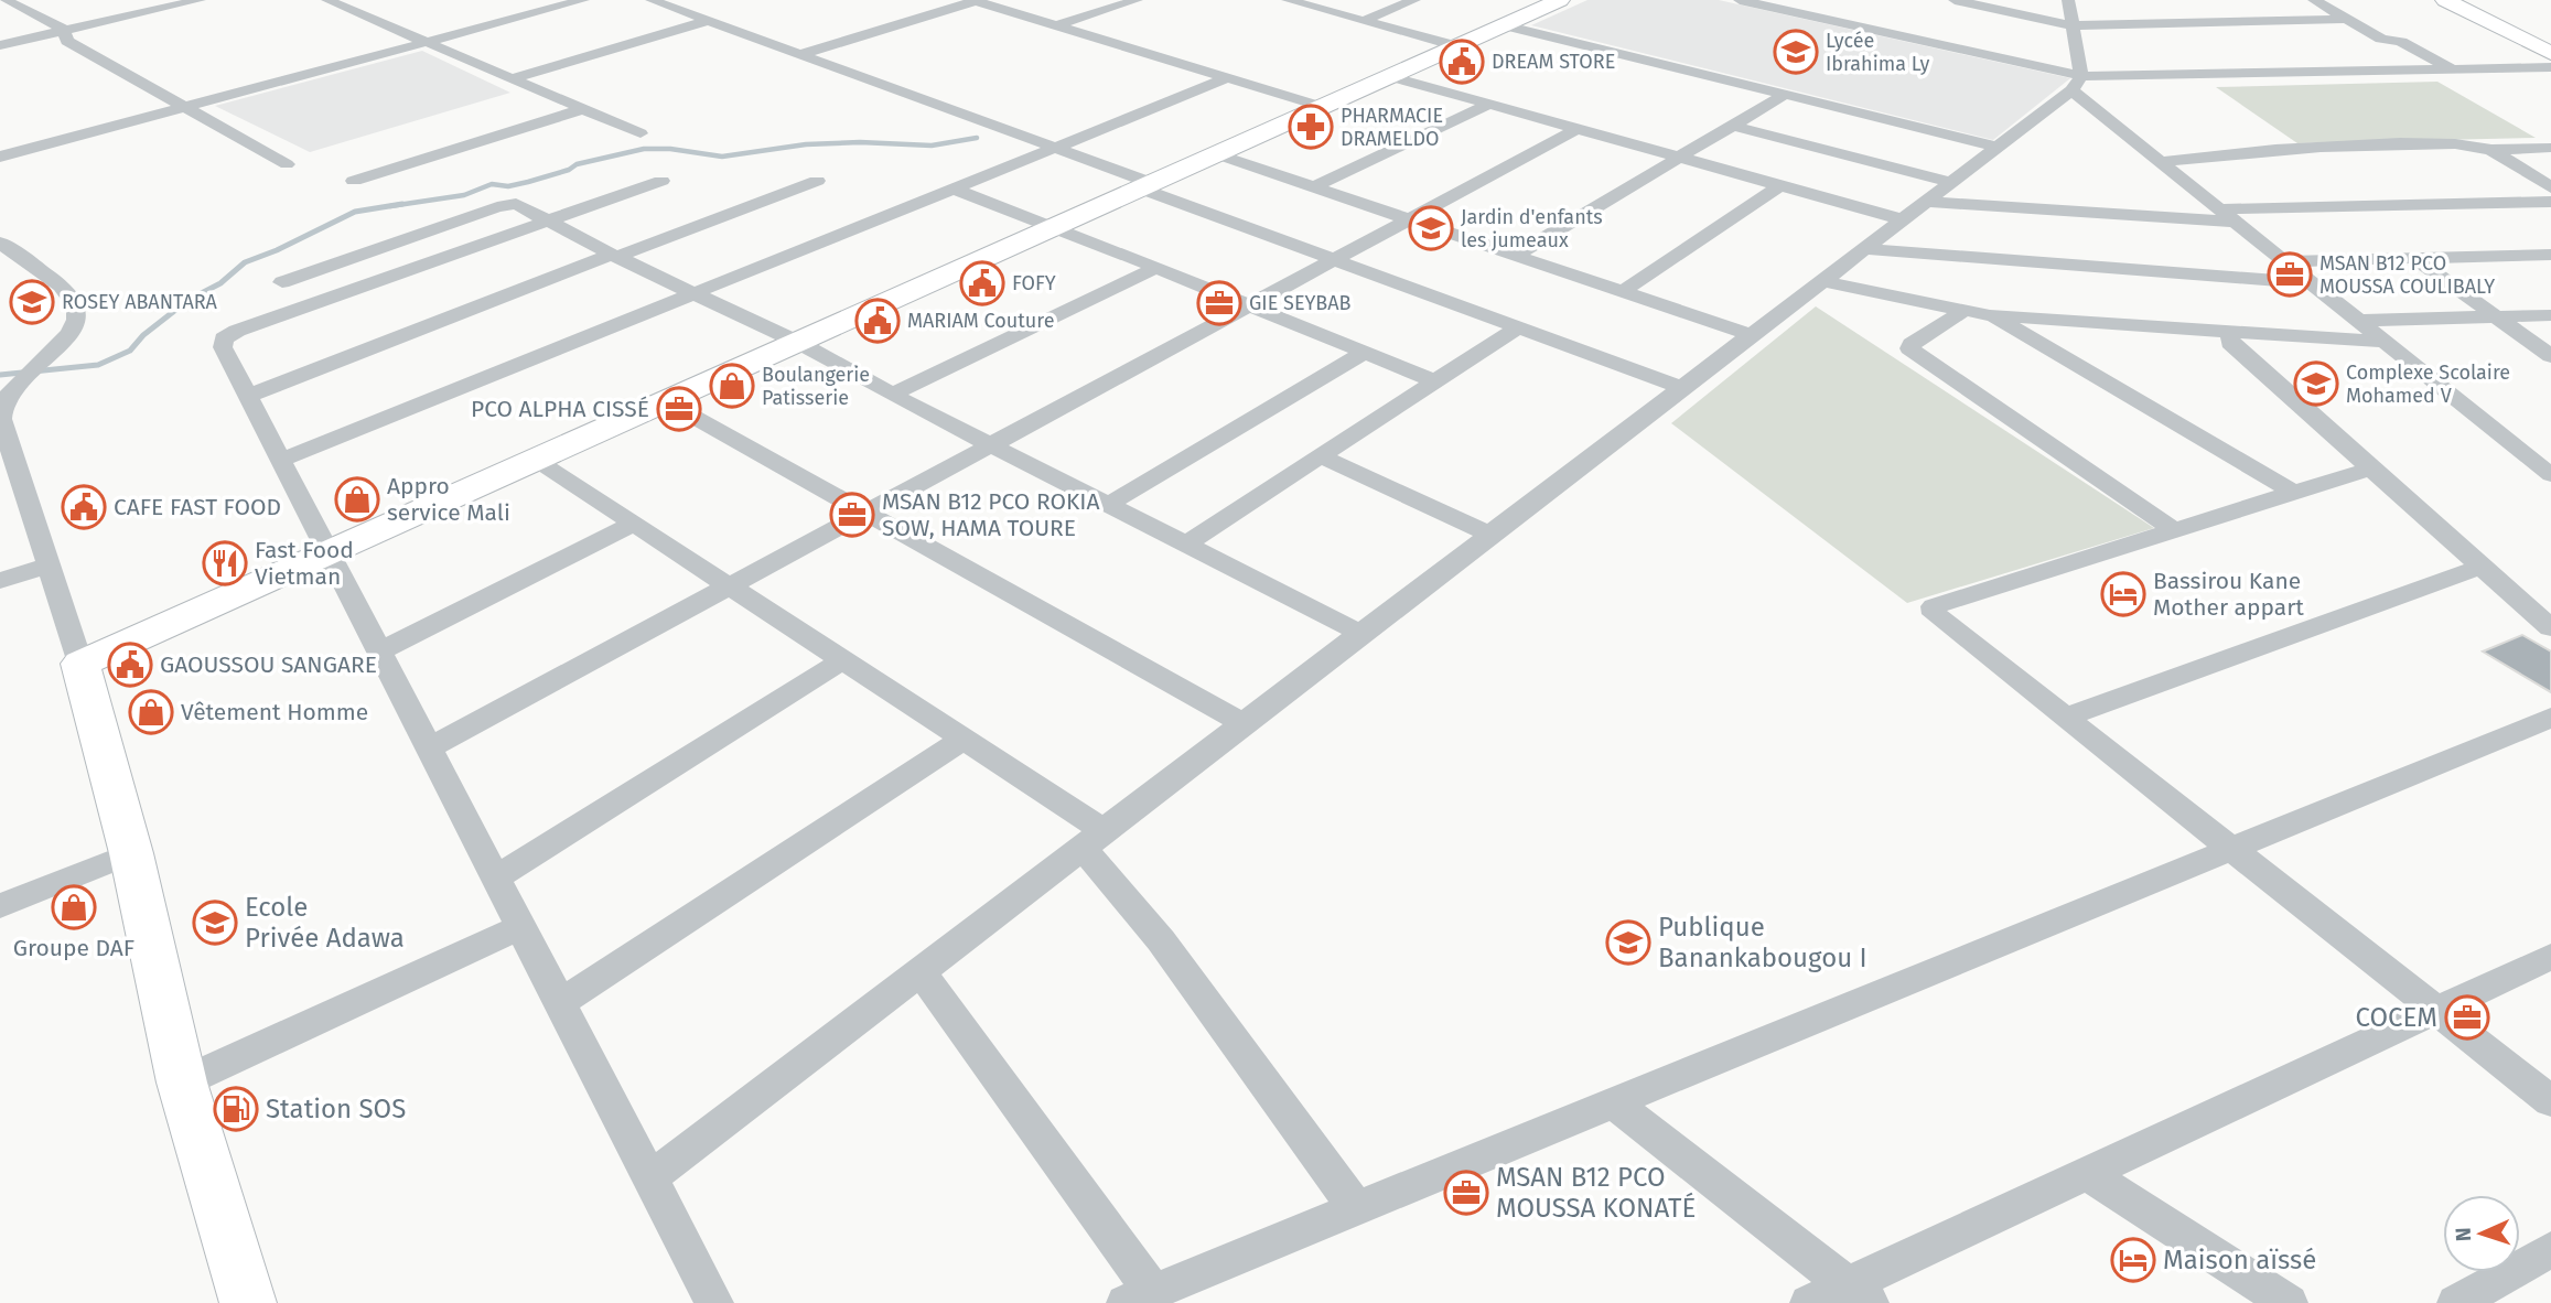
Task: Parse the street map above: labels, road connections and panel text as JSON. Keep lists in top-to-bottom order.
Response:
{
  "places": {
    "school or university": [
      "Lycée Ibrahima Ly",
      "Jardin d'enfants les jumeaux",
      "ROSEY ABANTARA",
      "Complexe Scolaire Mohamed V",
      "Ecole Privée Adawa",
      "Publique Banankabougou I"
    ],
    "public building": [
      "DREAM STORE",
      "FOFY",
      "MARIAM Couture",
      "CAFE FAST FOOD",
      "GAOUSSOU SANGARE"
    ],
    "pharmacy": ["PHARMACIE DRAMELDO"],
    "office": [
      "MSAN B12 PCO MOUSSA COULIBALY",
      "GIE SEYBAB",
      "PCO ALPHA CISSÉ",
      "MSAN B12 PCO ROKIA SOW, HAMA TOURE",
      "COCEM",
      "MSAN B12 PCO MOUSSA KONATÉ"
    ],
    "shop": [
      "Boulangerie Patisserie",
      "Appro service Mali",
      "Vêtement Homme",
      "Groupe DAF"
    ],
    "restaurant": ["Fast Food Vietman"],
    "hotel": ["Bassirou Kane Mother appart", "Maison aïssé"],
    "fuel station": ["Station SOS"]
  },
  "north": "left"
}
